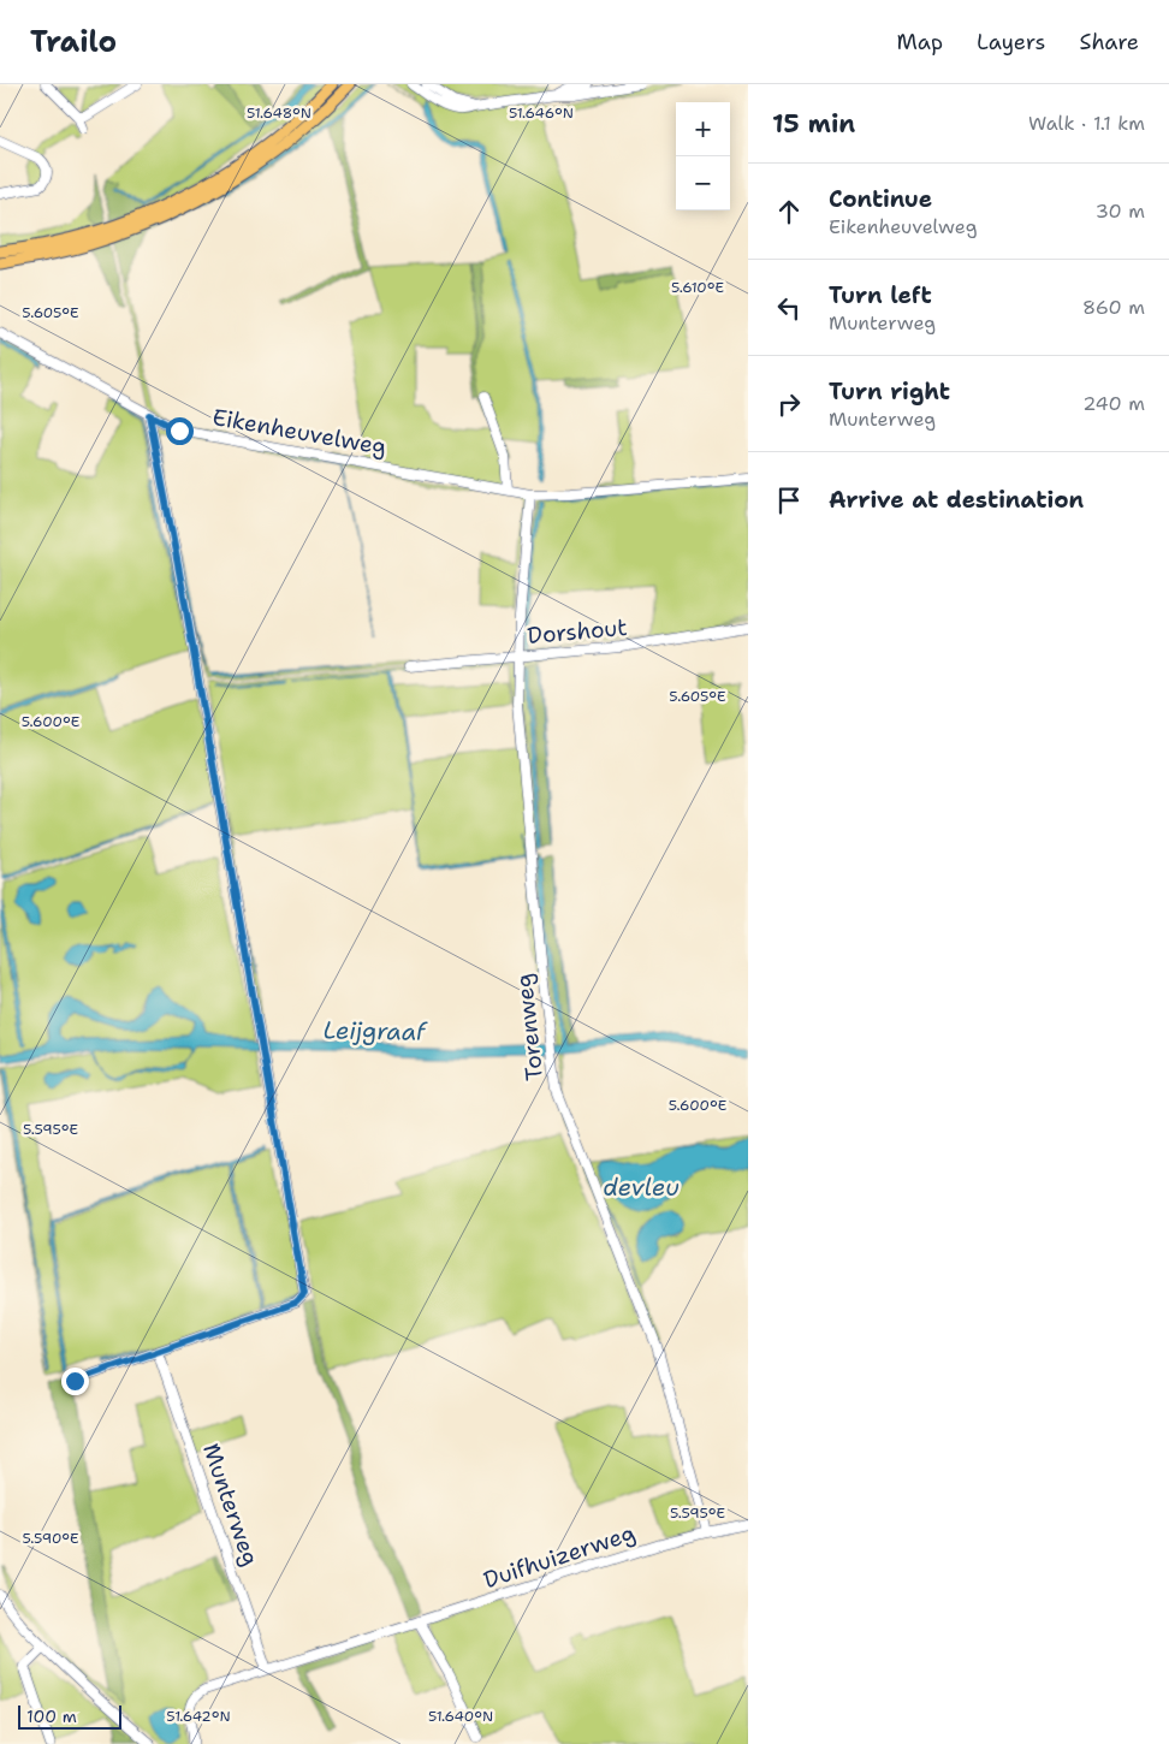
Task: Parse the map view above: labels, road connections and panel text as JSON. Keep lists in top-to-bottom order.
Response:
{
  "streets": {
    "street": [
      "Eikenheuvelweg",
      "Dorshout",
      "Torenweg",
      "Munterweg",
      "Duifhuizerweg"
    ]
  },
  "crossings": [
    ["Eikenheuvelweg", "Torenweg"],
    ["Dorshout", "Torenweg"],
    ["Torenweg", "Duifhuizerweg"],
    ["Munterweg", "Duifhuizerweg"]
  ],
  "water": ["Leijgraaf", "devleu"],
  "scale_bar": "100 m",
  "page": {
    "header": "Trailo",
    "nav": ["Map", "Layers", "Share"],
    "heading": ["15 min", "Walk · 1.1 km"],
    "map_buttons": ["+", "−"],
    "list": [
      ["Continue", "Eikenheuvelweg", "30 m"],
      ["Turn left", "Munterweg", "860 m"],
      ["Turn right", "Munterweg", "240 m"],
      "Arrive at destination"
    ],
    "scale": "100 m"
  },
  "coordinates": [
    "51.648°N",
    "51.646°N",
    "5.610°E",
    "5.605°E",
    "5.600°E",
    "5.595°E",
    "5.590°E",
    "51.642°N",
    "51.640°N"
  ]
}
